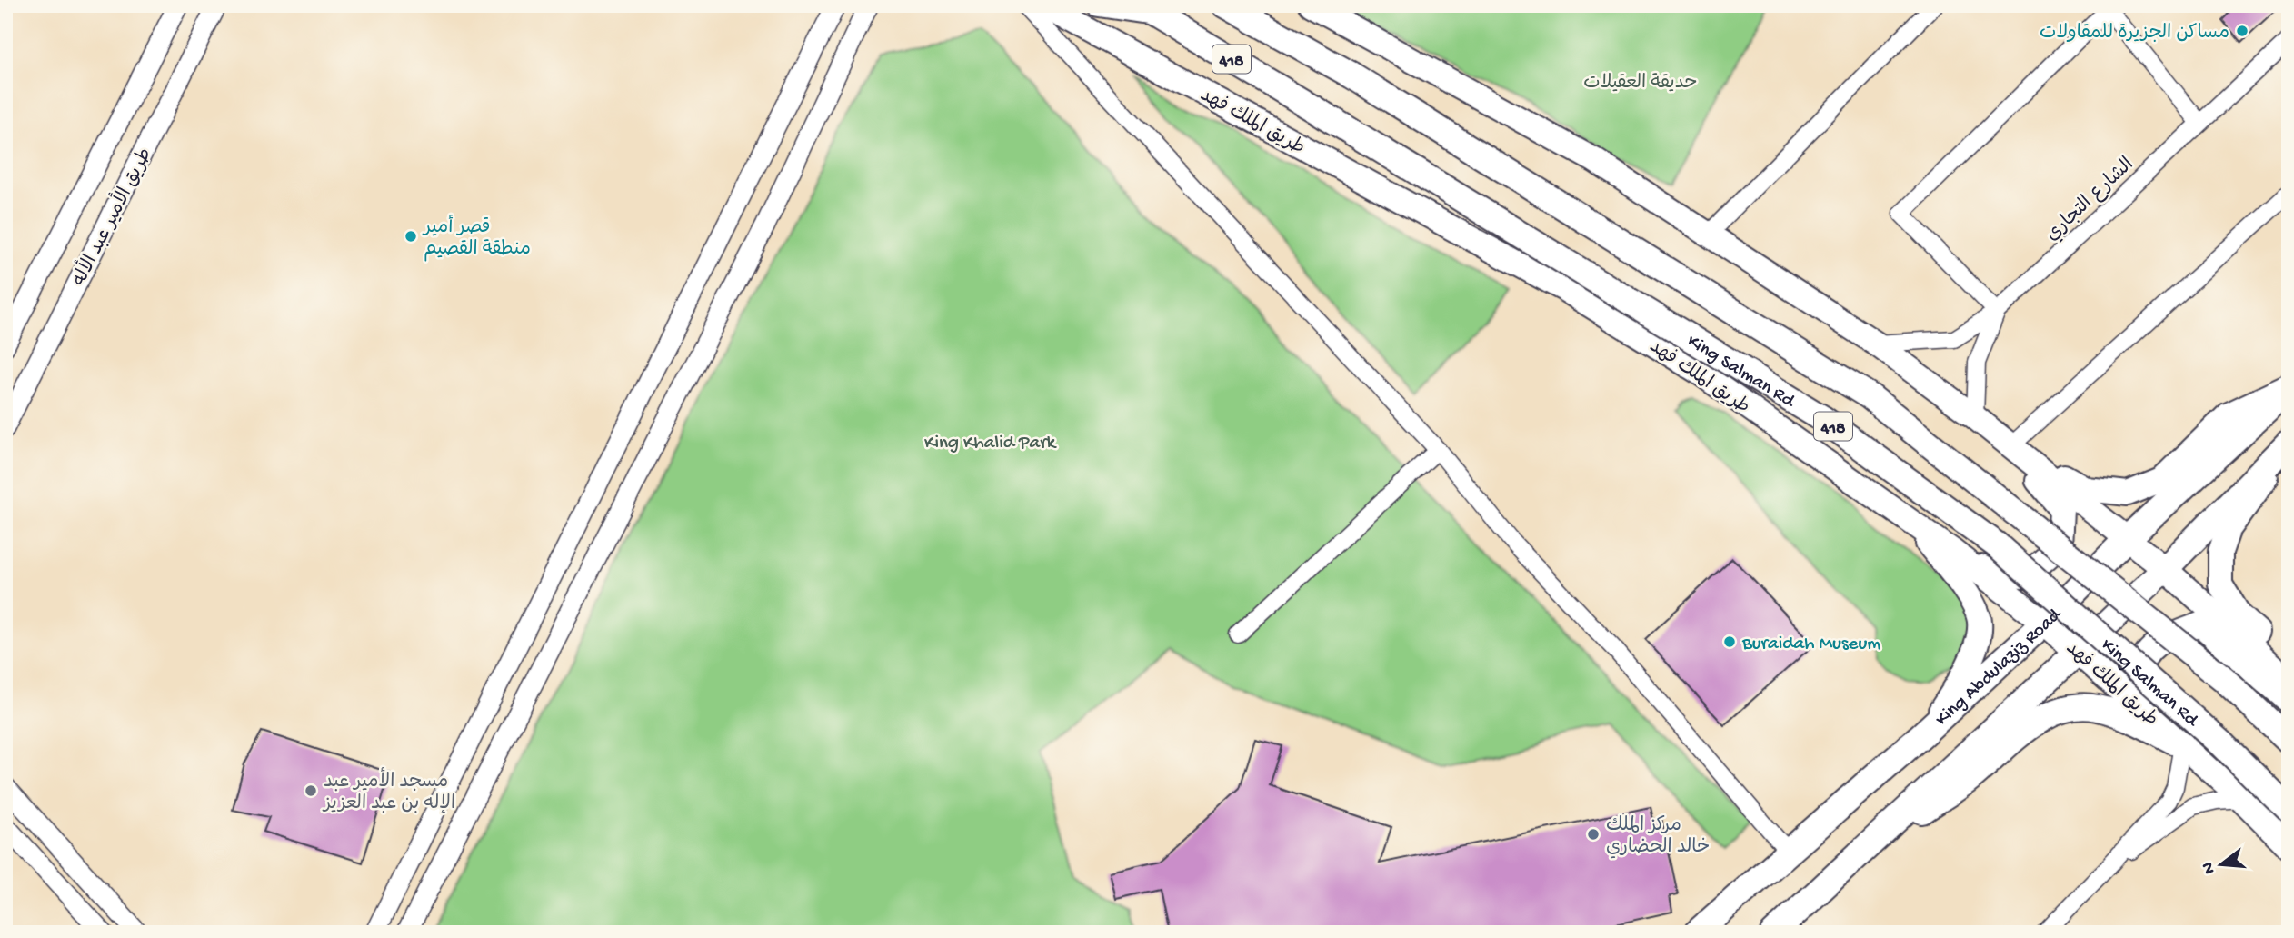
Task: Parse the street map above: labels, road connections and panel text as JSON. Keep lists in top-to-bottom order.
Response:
{
  "streets": {
    "highway": ["418", "King Salman Rd", "King Abdulaziz Road"],
    "main road": ["طريق الملك فهد"],
    "street": ["الشارع التجاري", "طريق الأمير عبد الأله"]
  },
  "crossings": [
    ["طريق الملك فهد", "King Abdulaziz Road"]
  ],
  "parks": ["حديقة العقيلات", "King Khalid Park"],
  "places": [
    "مساكن الجزيرة للمقاولات",
    "قصر أمير منطقة القصيم",
    "Buraidah Museum",
    "مسجد الأمير عبد الإله بن عبد العزيز",
    "مركز الملك خالد الحضاري"
  ],
  "north": "left"
}
